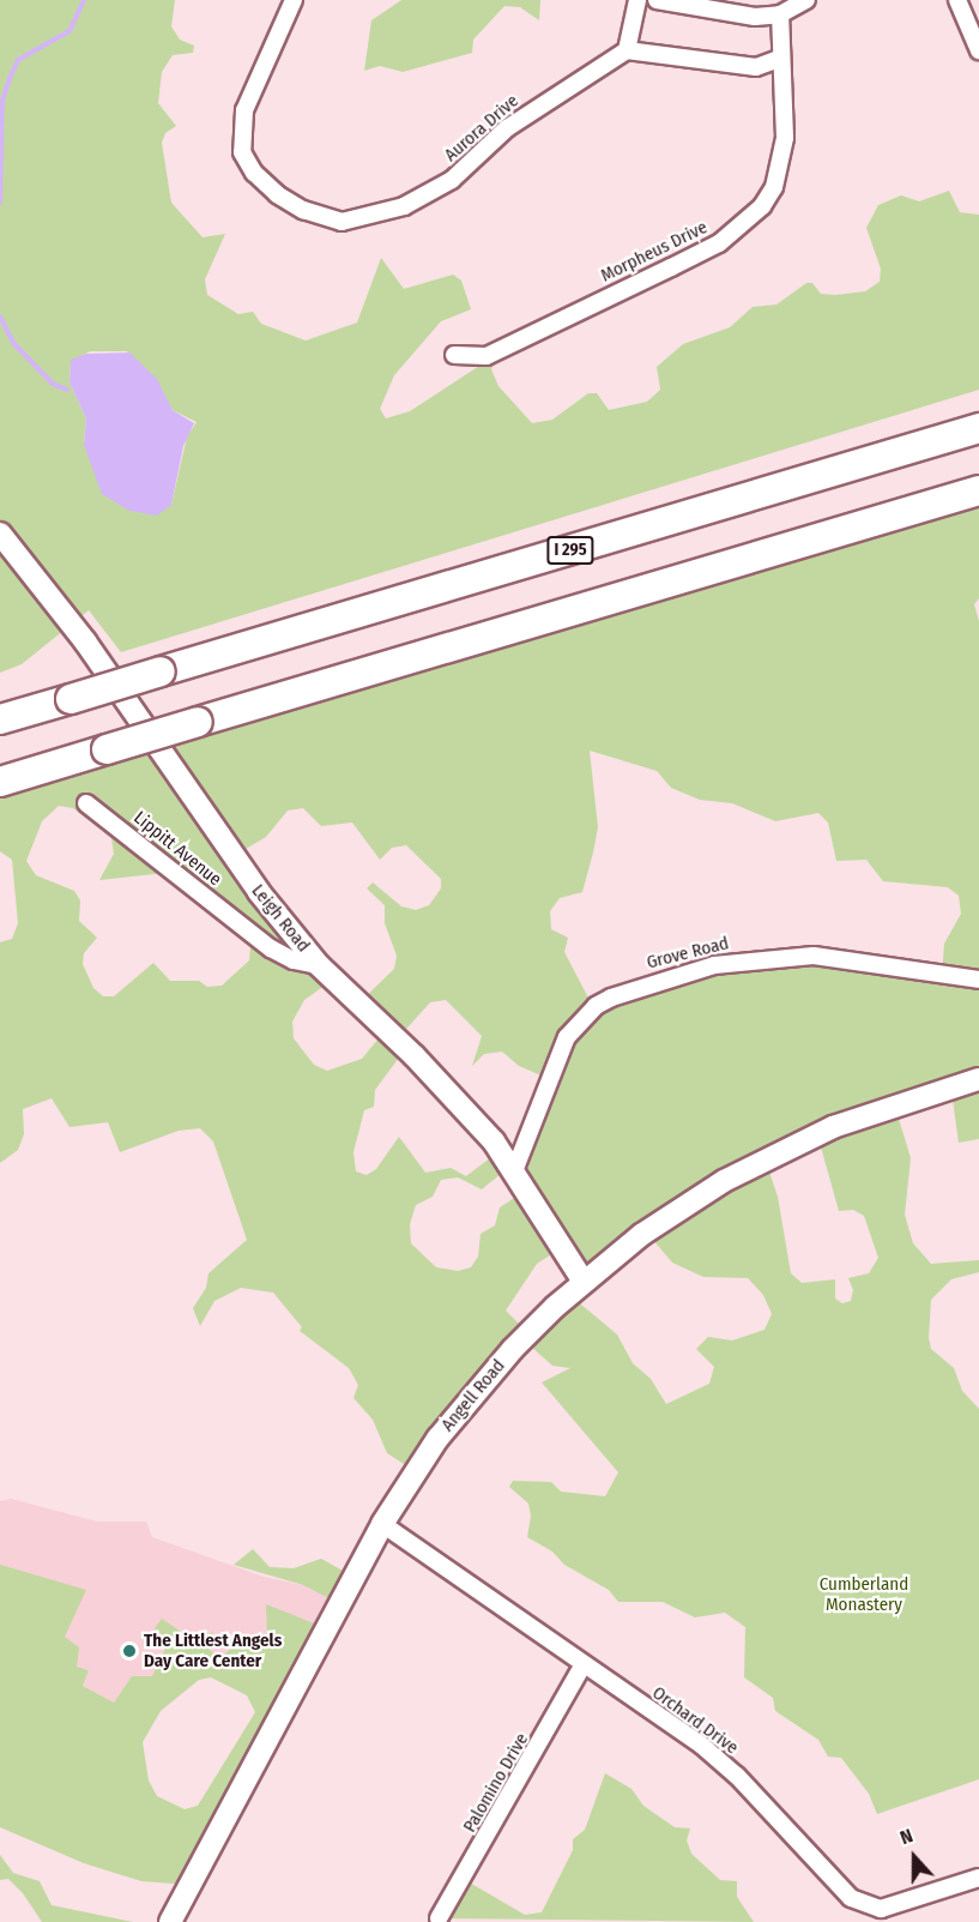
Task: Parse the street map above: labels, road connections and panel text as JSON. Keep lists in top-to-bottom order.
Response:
{
  "streets": {
    "highway": ["I 295"],
    "main road": ["Leigh Road", "Angell Road"],
    "street": [
      "Aurora Drive",
      "Morpheus Drive",
      "Lippitt Avenue",
      "Grove Road",
      "Orchard Drive",
      "Palomino Drive"
    ]
  },
  "crossings": [
    ["Lippitt Avenue", "Leigh Road"],
    ["Leigh Road", "Grove Road"],
    ["Leigh Road", "Angell Road"],
    ["Angell Road", "Orchard Drive"],
    ["Orchard Drive", "Palomino Drive"]
  ],
  "parks": ["Cumberland Monastery"],
  "places": ["The Littlest Angels Day Care Center"],
  "north": "top"
}
